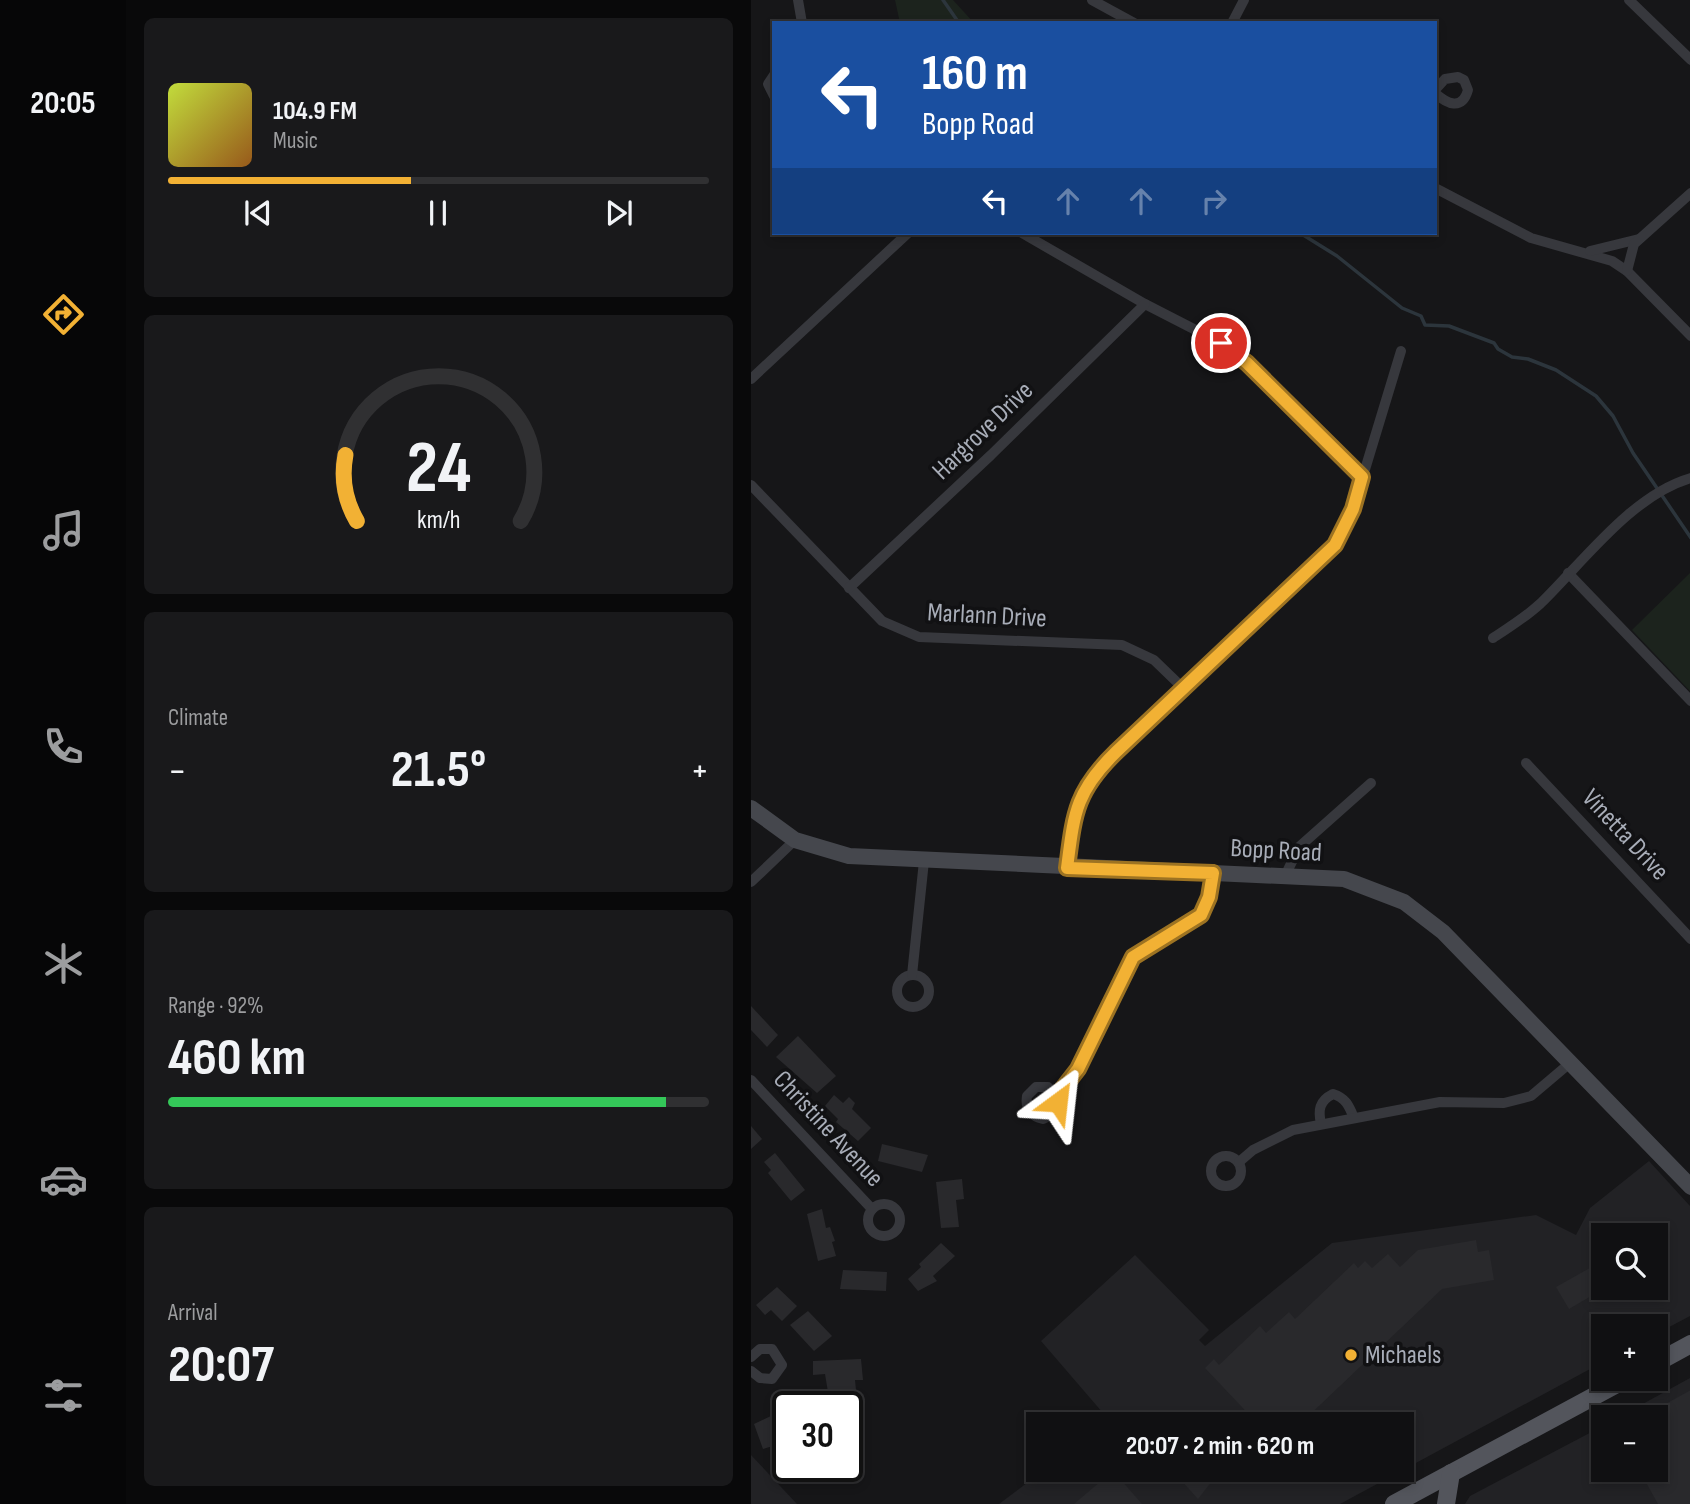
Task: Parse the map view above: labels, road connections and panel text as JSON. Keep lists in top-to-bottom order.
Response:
{
  "streets": {
    "street": [
      "Hargrove Drive",
      "Marlann Drive",
      "Vinetta Drive",
      "Bopp Road",
      "Christine Avenue"
    ]
  },
  "crossings": [
    ["Hargrove Drive", "Marlann Drive"]
  ],
  "places": ["Michaels"],
  "page": {
    "tabs": "20:05",
    "turn": ["160 m", "Bopp Road"],
    "song": ["104.9 FM", "Music"],
    "tile": [
      "Climate",
      ["Range · 92%", "460 km"],
      ["Arrival", "20:07"]
    ],
    "heat": ["−", "21.5°", "+"],
    "map_buttons": ["+", "−"],
    "limit": "30",
    "trip": "20:07 · 2 min · 620 m",
    "gauge": ["24", "km/h"]
  }
}
